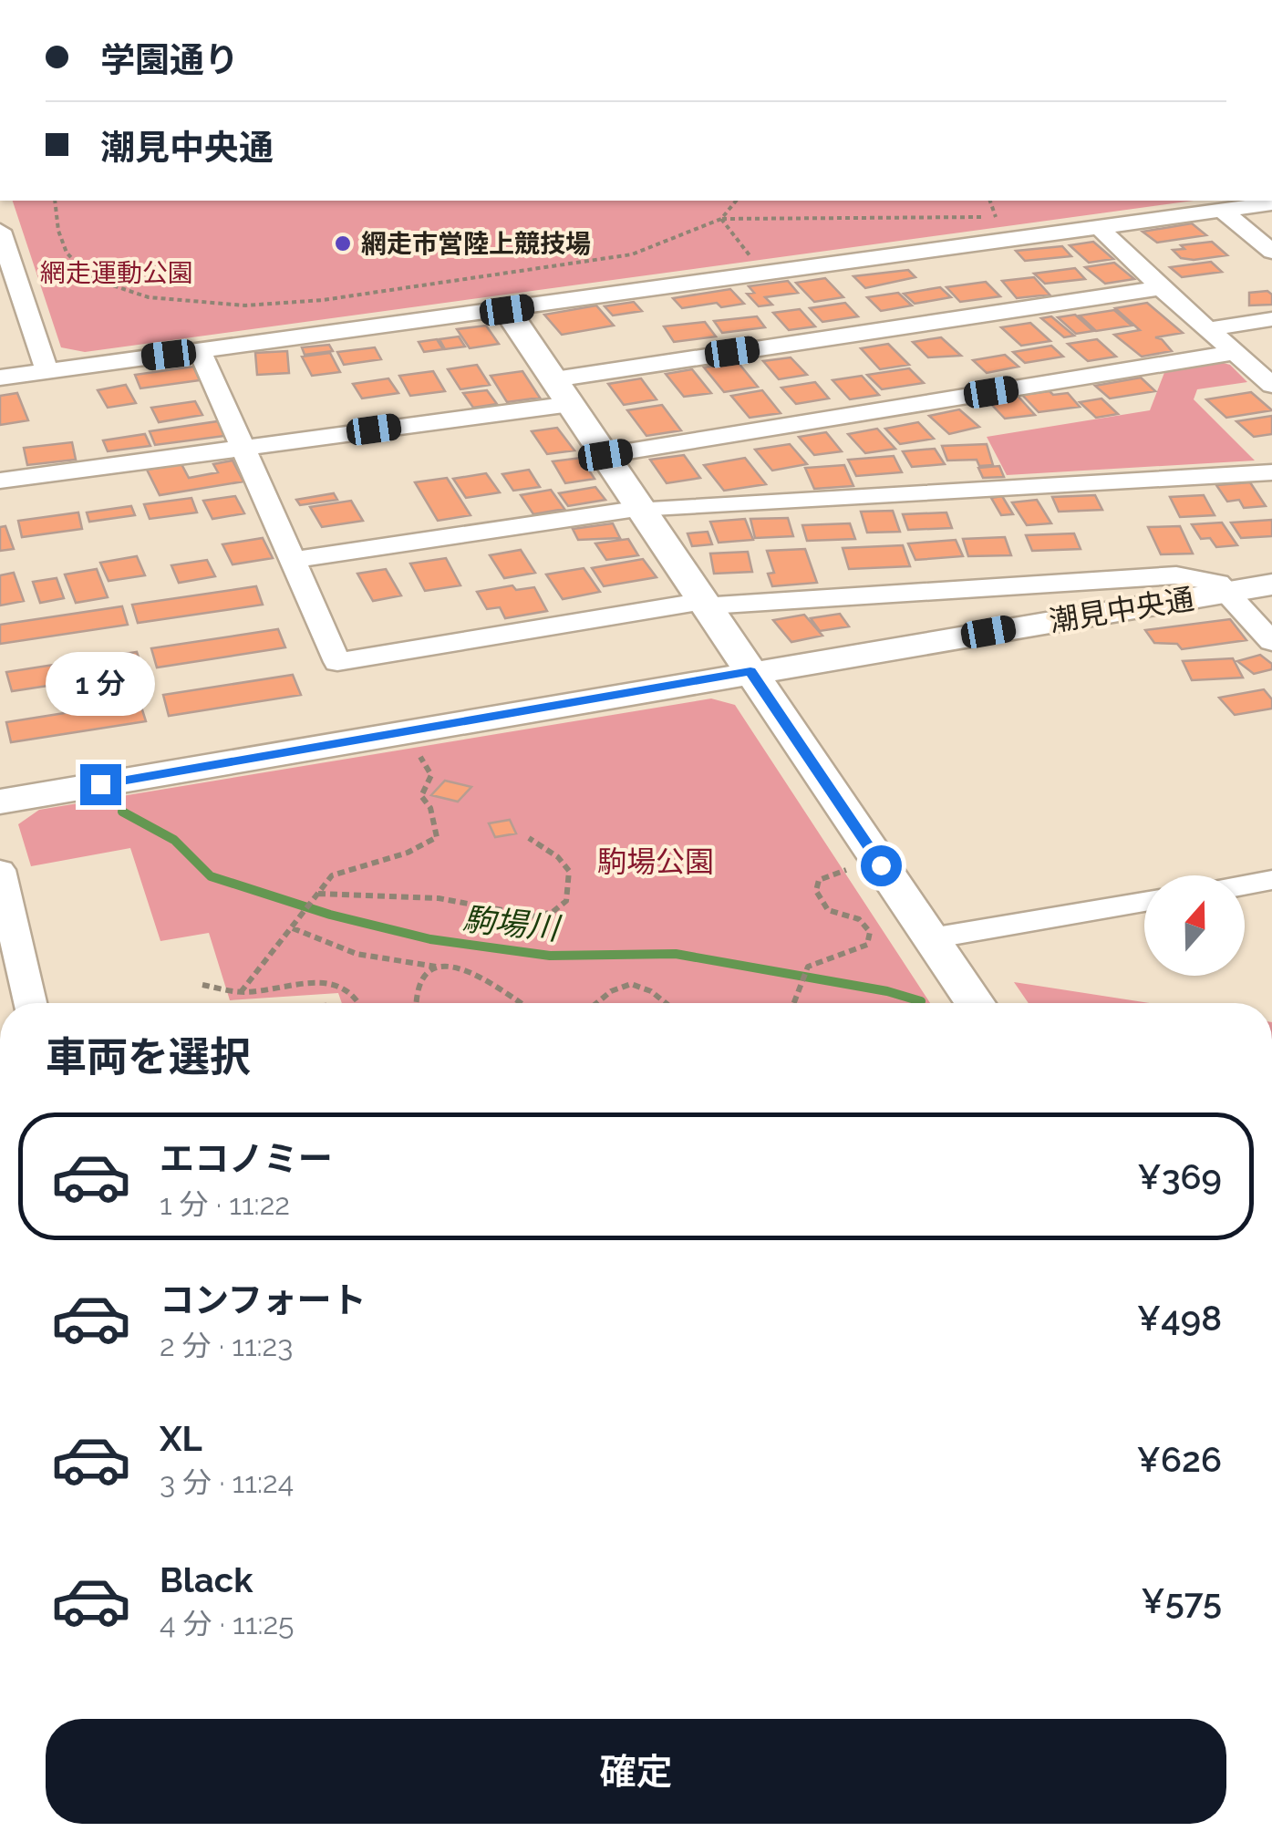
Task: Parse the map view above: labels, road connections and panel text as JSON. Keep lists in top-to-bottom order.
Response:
{
  "streets": {
    "street": ["潮見中央通"]
  },
  "water": ["駒場川"],
  "parks": ["網走運動公園", "駒場公園"],
  "places": ["網走市営陸上競技場"],
  "north": "top",
  "page": {
    "banner": ["学園通り", "潮見中央通"],
    "bubble": "1 分",
    "heading": "車両を選択",
    "list": [
      {
        "name": "エコノミー",
        "note": "1 分 · 11:22",
        "value": "¥369"
      },
      {
        "name": "コンフォート",
        "note": "2 分 · 11:23",
        "value": "¥498"
      },
      {
        "name": "XL",
        "note": "3 分 · 11:24",
        "value": "¥626"
      },
      {
        "name": "Black",
        "note": "4 分 · 11:25",
        "value": "¥575"
      }
    ],
    "buttons": "確定"
  }
}
